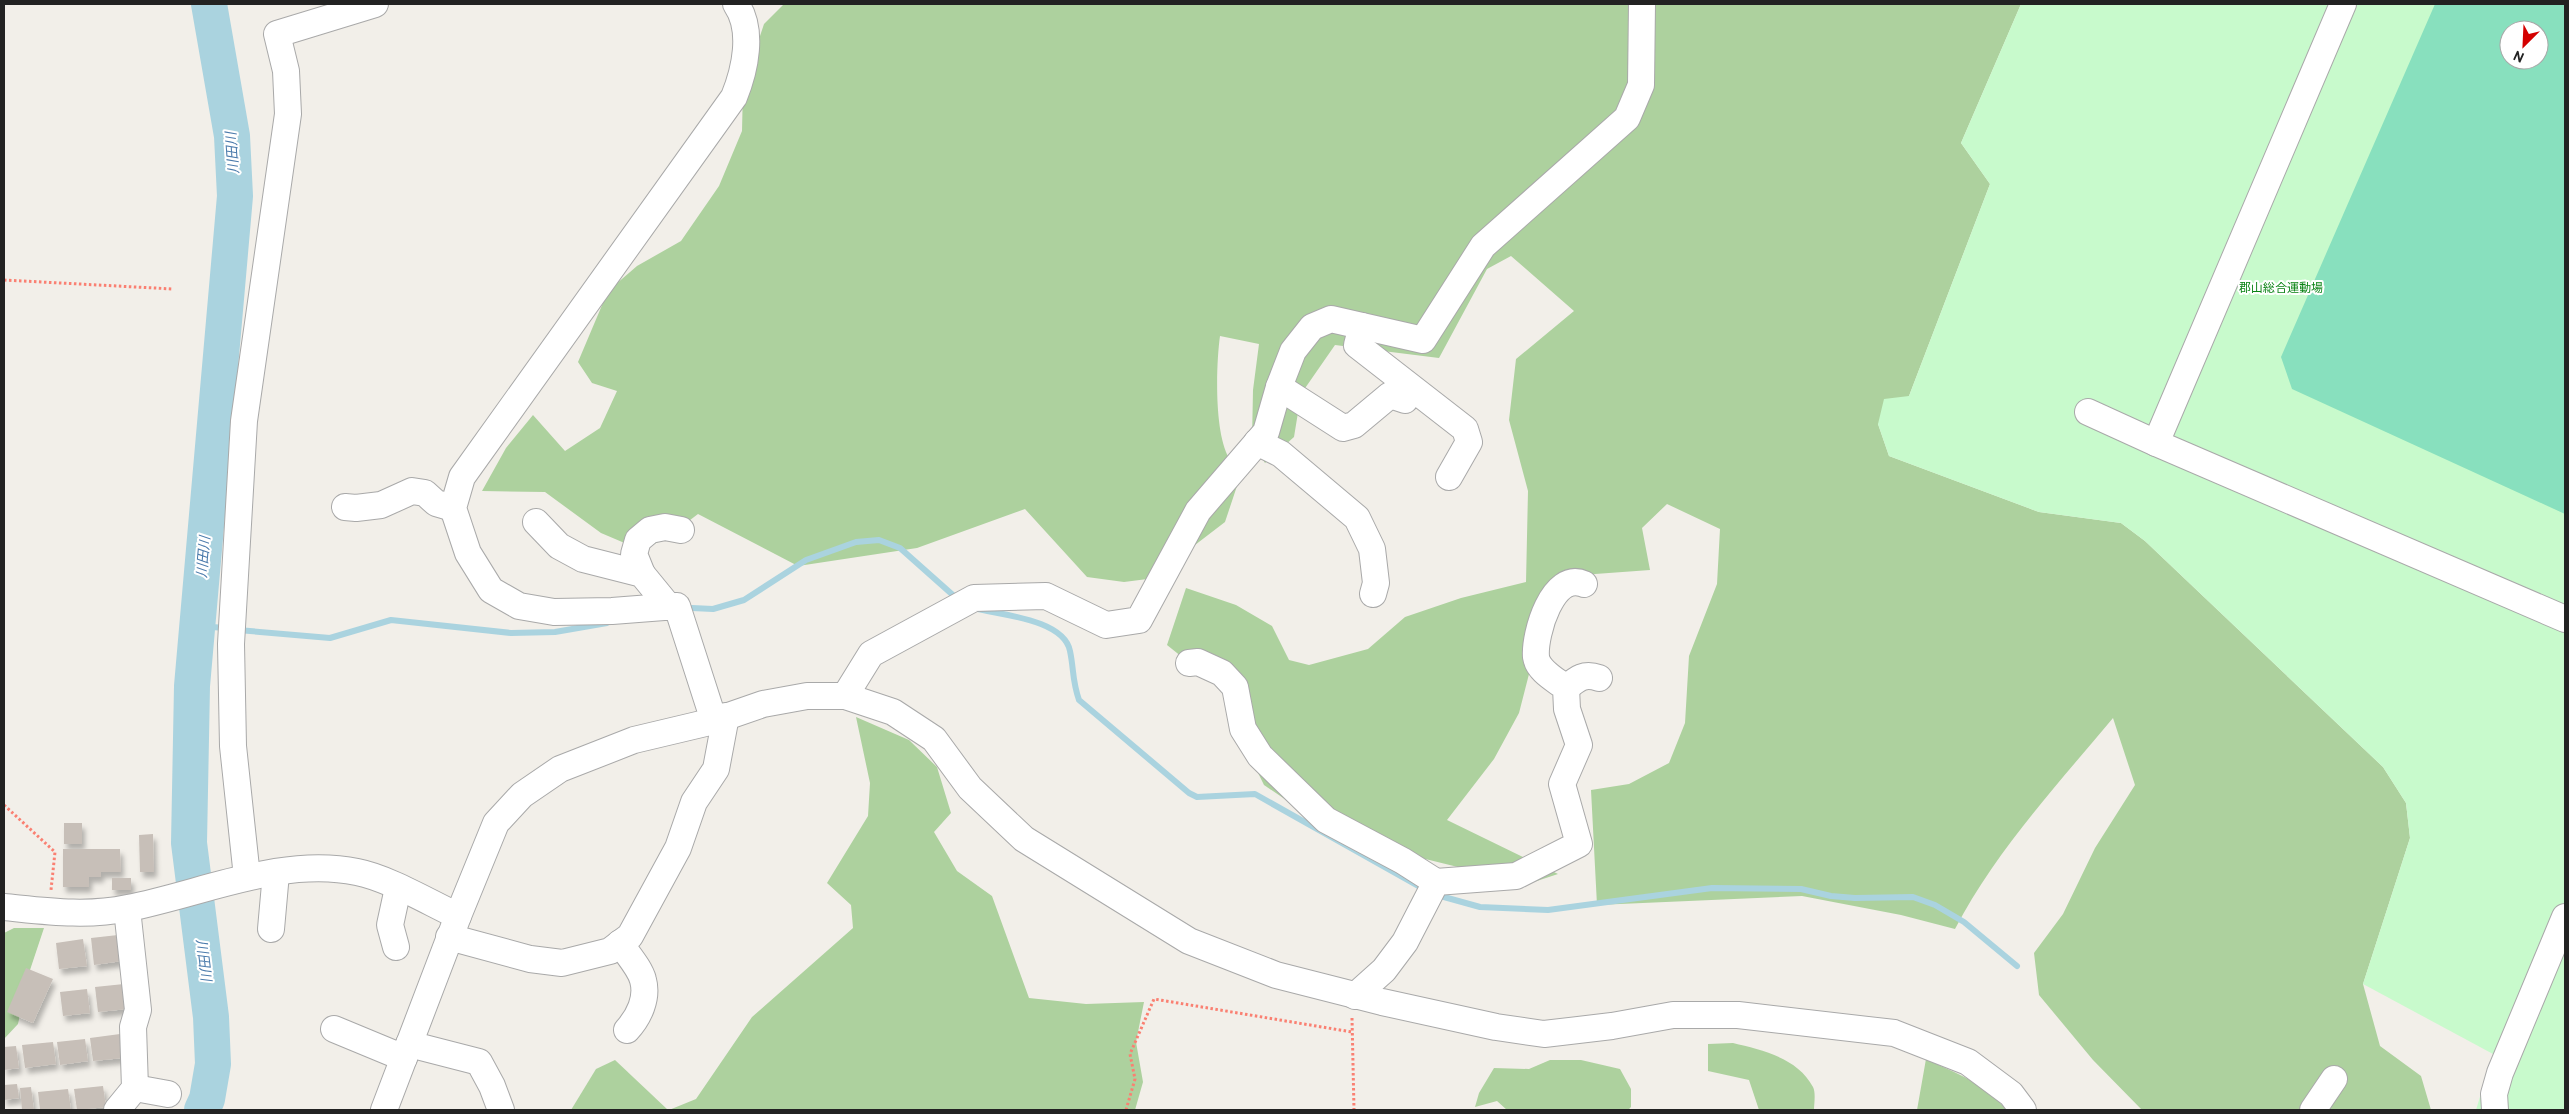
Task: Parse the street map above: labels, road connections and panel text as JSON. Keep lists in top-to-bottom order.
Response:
{
  "water": ["川田川"],
  "parks": ["郡山総合運動場"],
  "north": "bottom left"
}
